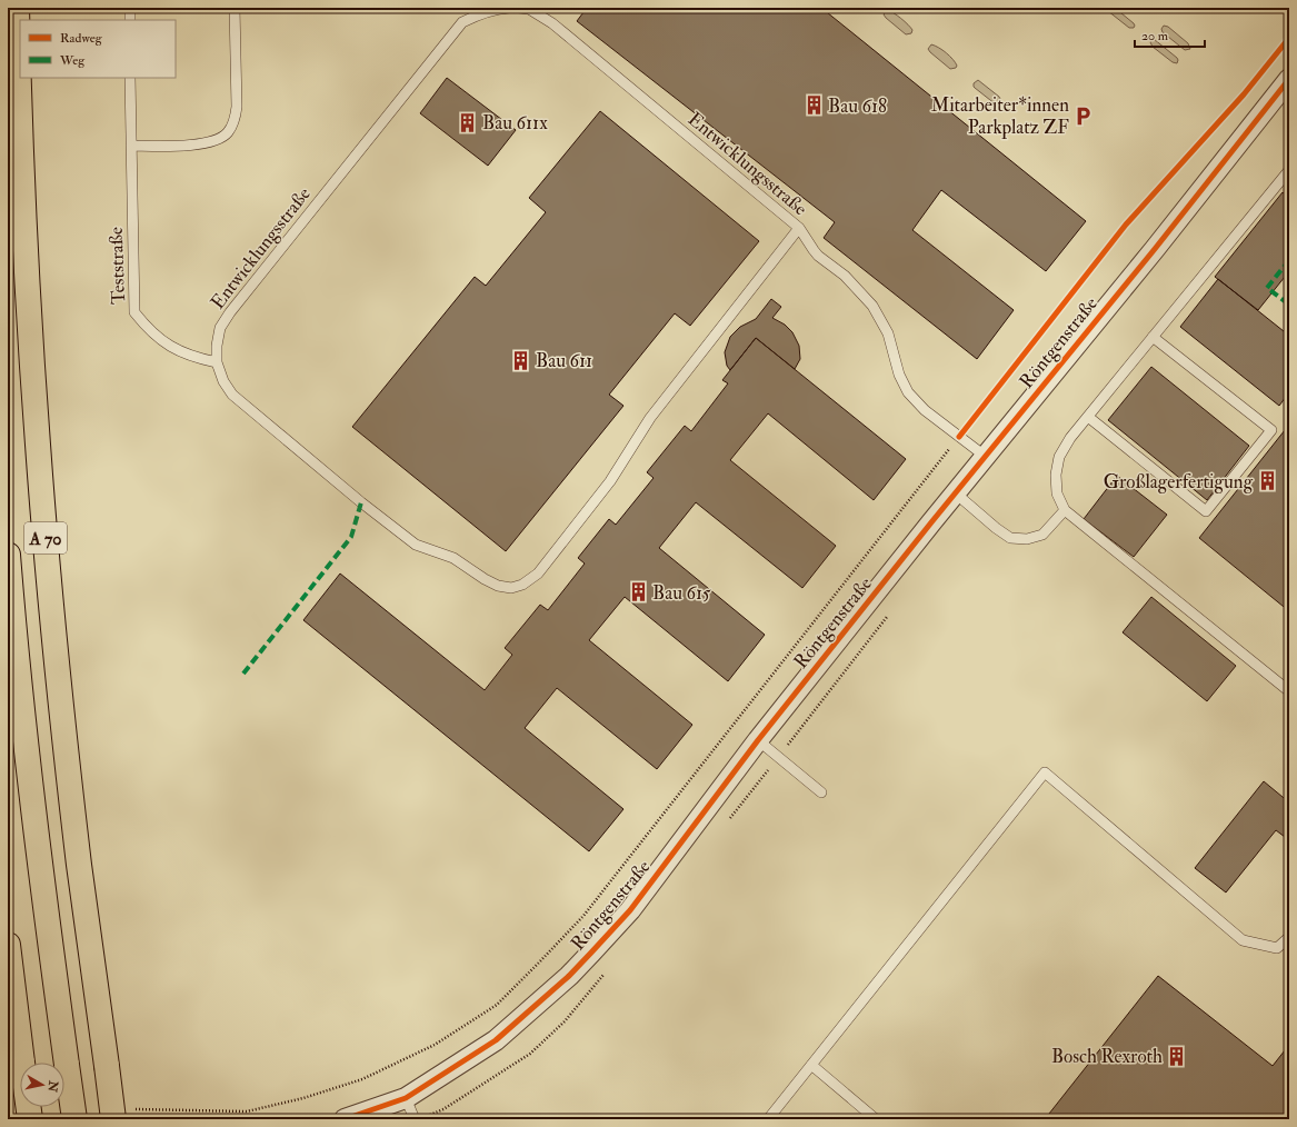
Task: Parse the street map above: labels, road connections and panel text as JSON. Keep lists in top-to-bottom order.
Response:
{
  "streets": {
    "highway": ["A 70"],
    "street": ["Röntgenstraße"],
    "lane": ["Entwicklungsstraße", "Teststraße"]
  },
  "crossings": [
    ["Entwicklungsstraße", "Teststraße"],
    ["Entwicklungsstraße", "Röntgenstraße"]
  ],
  "places": {
    "building": [
      "Bau 618",
      "Bau 611x",
      "Bau 611",
      "Großlagerfertigung",
      "Bau 615",
      "Bosch Rexroth"
    ],
    "parking": ["Mitarbeiter*innen Parkplatz ZF"]
  },
  "legend": ["Radweg", "Weg"],
  "scale_bar": "20 m",
  "north": "right"
}
